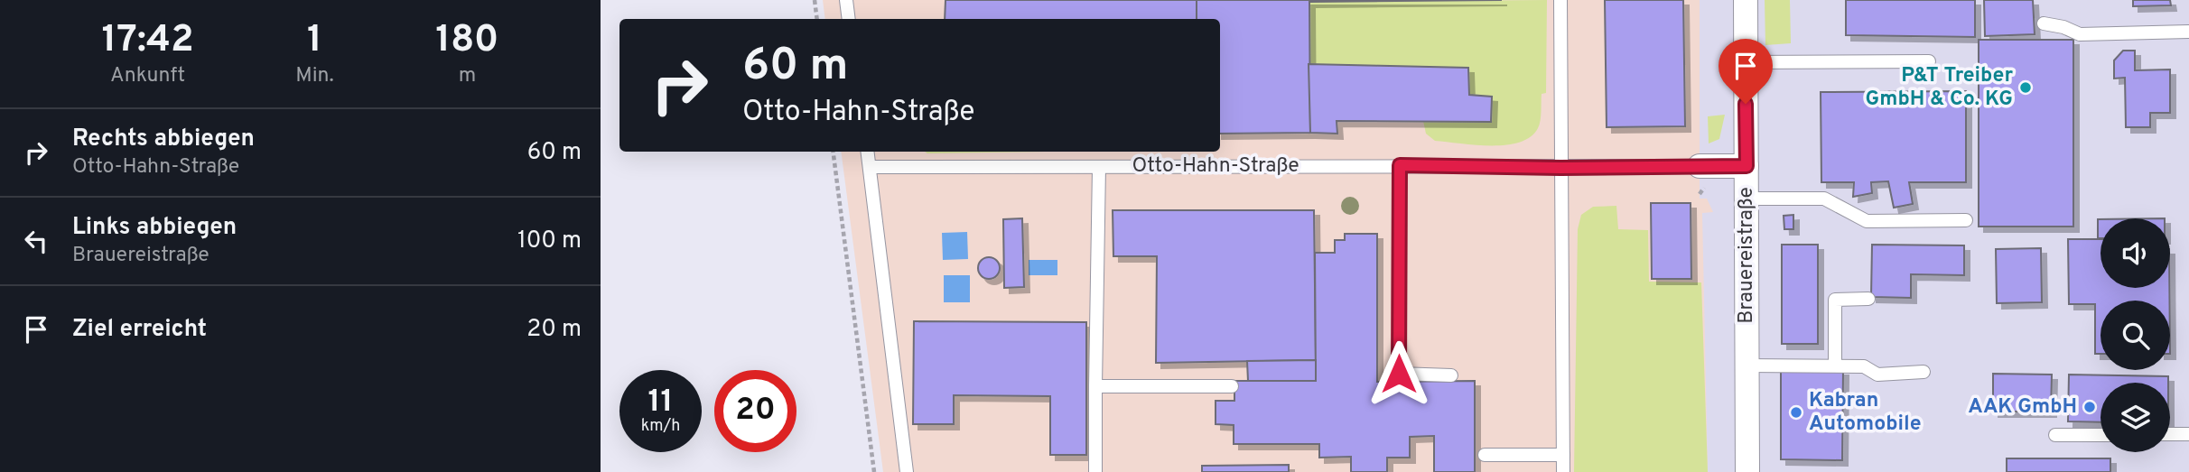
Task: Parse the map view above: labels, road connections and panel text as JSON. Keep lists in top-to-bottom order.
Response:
{
  "streets": {
    "street": ["Otto-Hahn-Straße", "Brauereistraße"]
  },
  "crossings": [
    ["Otto-Hahn-Straße", "Brauereistraße"]
  ],
  "places": ["P&T Treiber GmbH & Co. KG", "AAK GmbH", "Kabran Automobile"],
  "page": {
    "eta": [
      "17:42",
      "Ankunft",
      "1",
      "Min.",
      "180",
      "m"
    ],
    "turn": ["60 m", "Otto-Hahn-Straße"],
    "list": [
      {
        "name": "Rechts abbiegen",
        "note": "Otto-Hahn-Straße",
        "value": "60 m"
      },
      {
        "name": "Links abbiegen",
        "note": "Brauereistraße",
        "value": "100 m"
      },
      {
        "name": "Ziel erreicht",
        "value": "20 m"
      }
    ],
    "speed": "11 km/h",
    "limit": "20"
  }
}
